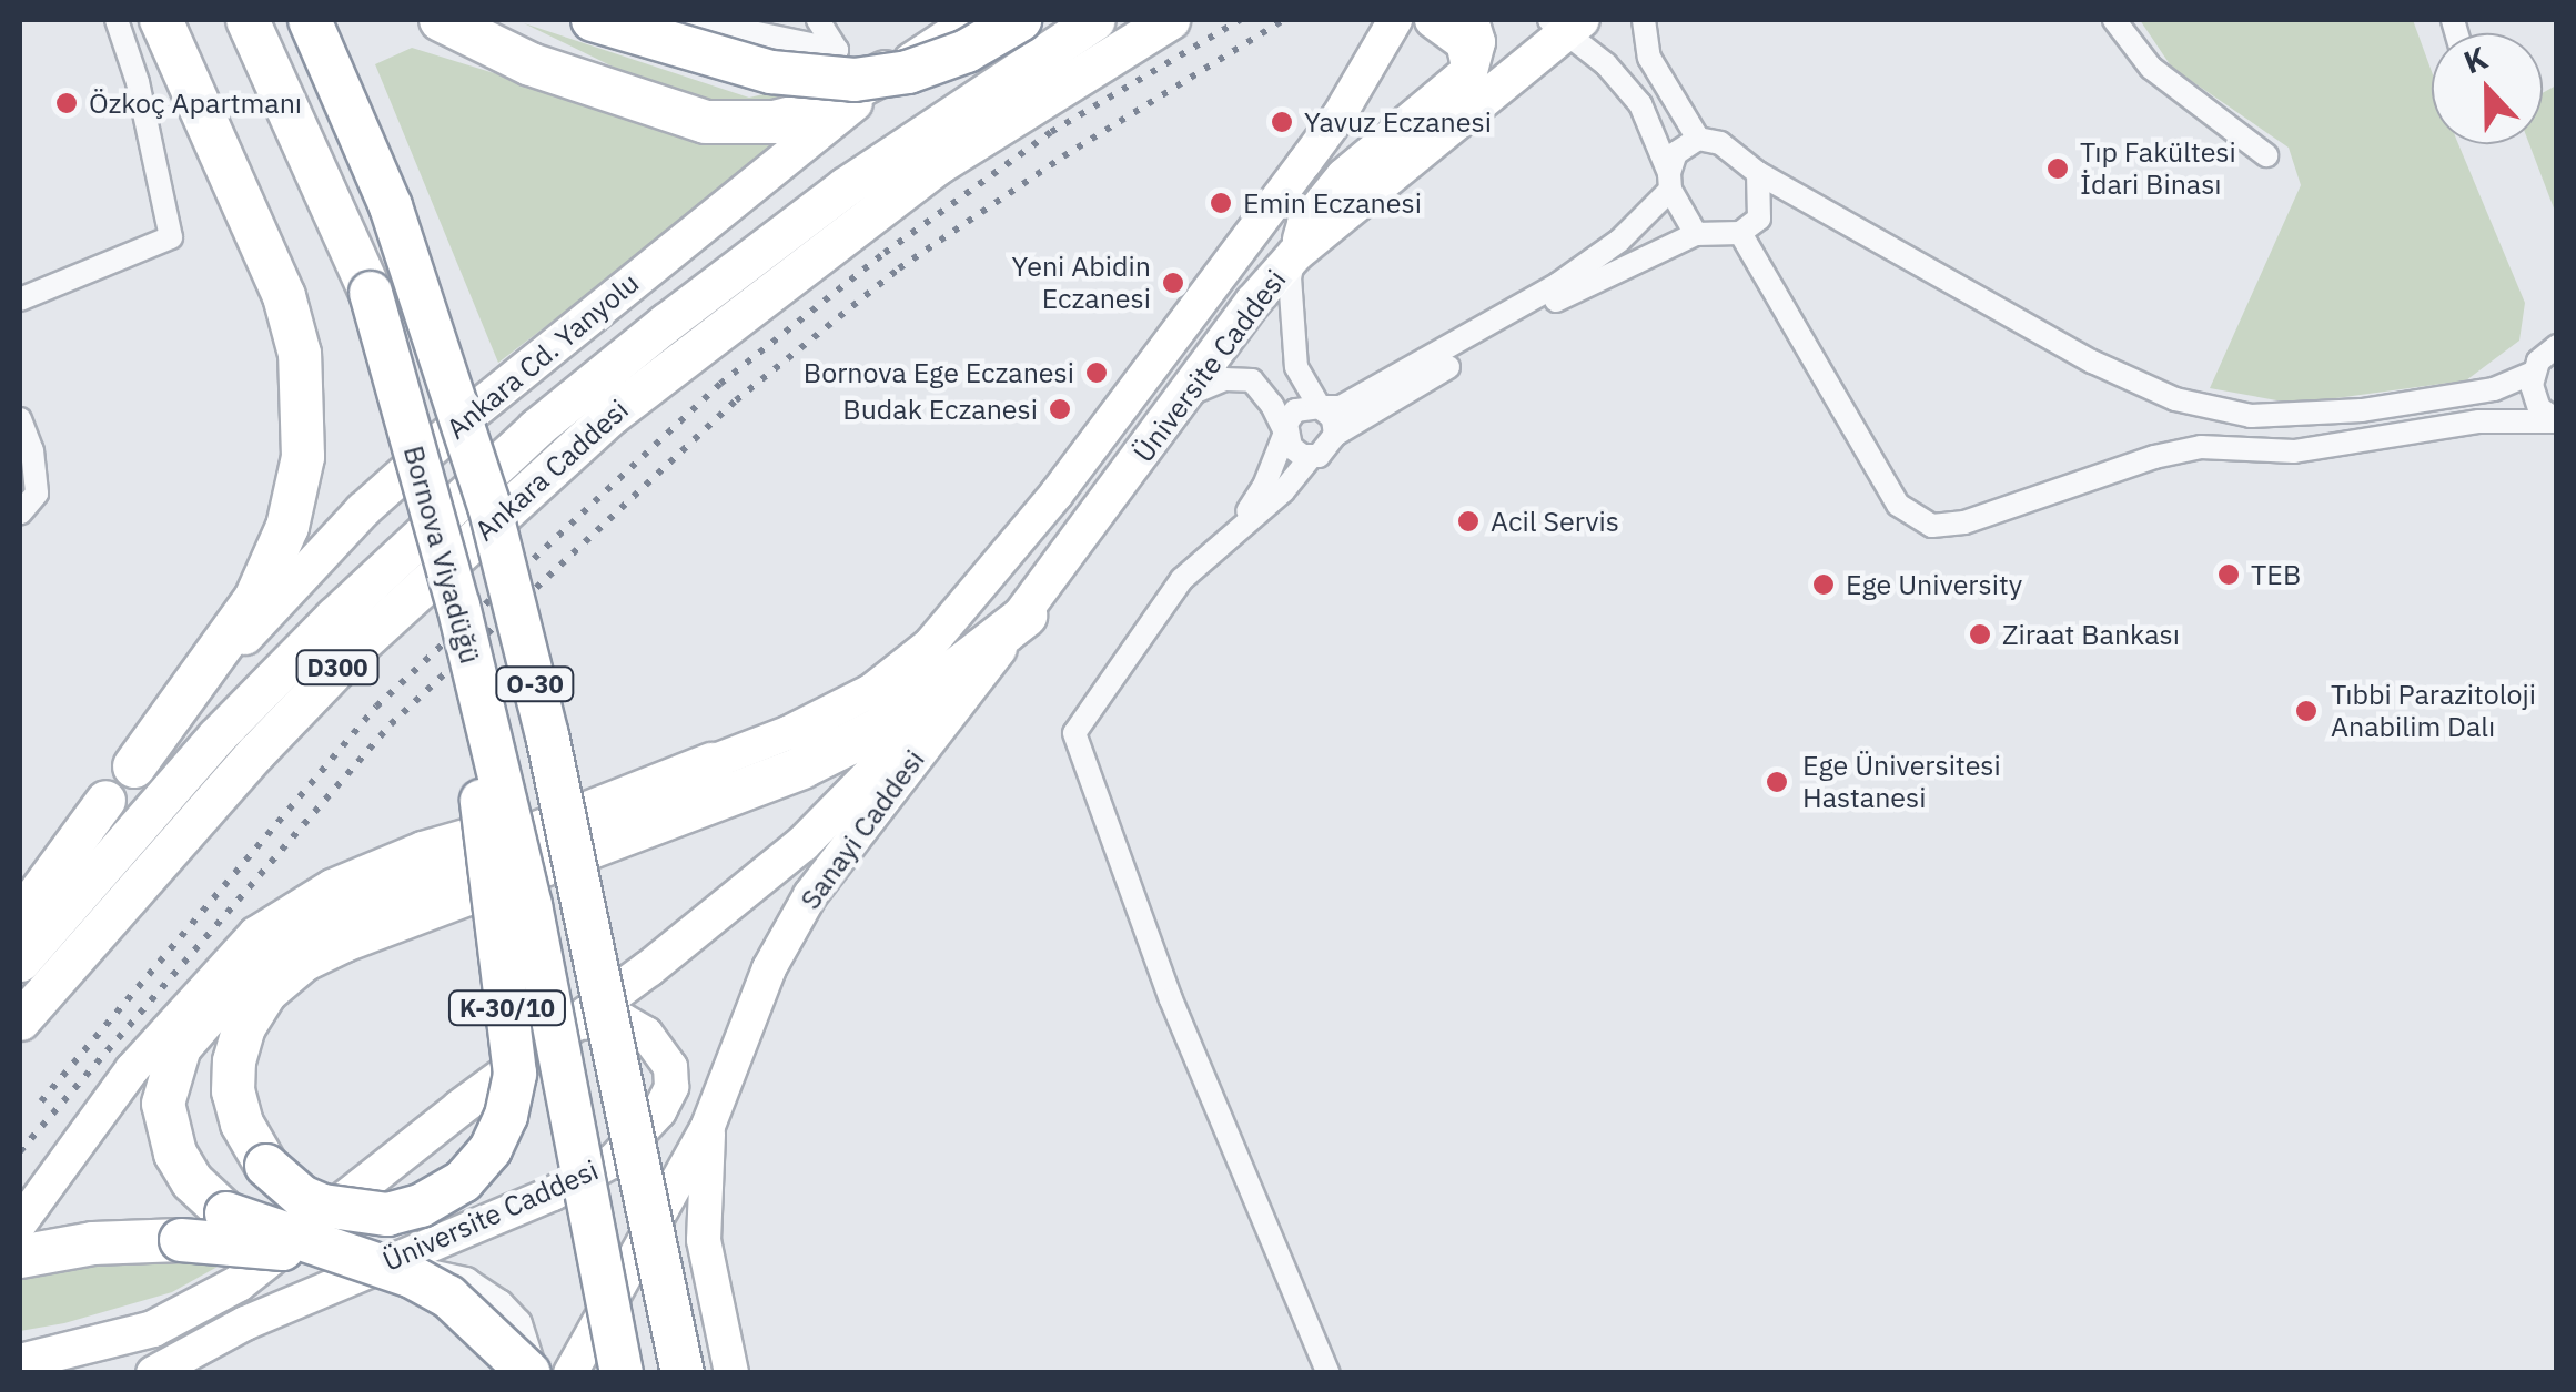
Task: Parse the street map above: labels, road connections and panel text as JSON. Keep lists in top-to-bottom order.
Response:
{
  "streets": {
    "highway": [
      "Ankara Caddesi",
      "Bornova Viyadüğü",
      "D300",
      "O-30",
      "K-30/10"
    ],
    "main road": ["Ankara Cd. Yanyolu", "Üniversite Caddesi", "Sanayi Caddesi"]
  },
  "crossings": [
    ["Üniversite Caddesi", "Sanayi Caddesi"],
    ["Üniversite Caddesi", "K-30/10"],
    ["Bornova Viyadüğü", "K-30/10"],
    ["Sanayi Caddesi", "K-30/10"]
  ],
  "places": [
    "Özkoç Apartmanı",
    "Yavuz Eczanesi",
    "Tıp Fakültesi İdari Binası",
    "Emin Eczanesi",
    "Yeni Abidin Eczanesi",
    "Bornova Ege Eczanesi",
    "Budak Eczanesi",
    "Acil Servis",
    "TEB",
    "Ege University",
    "Ziraat Bankası",
    "Tıbbi Parazitoloji Anabilim Dalı",
    "Ege Üniversitesi Hastanesi"
  ],
  "north": "top"
}
